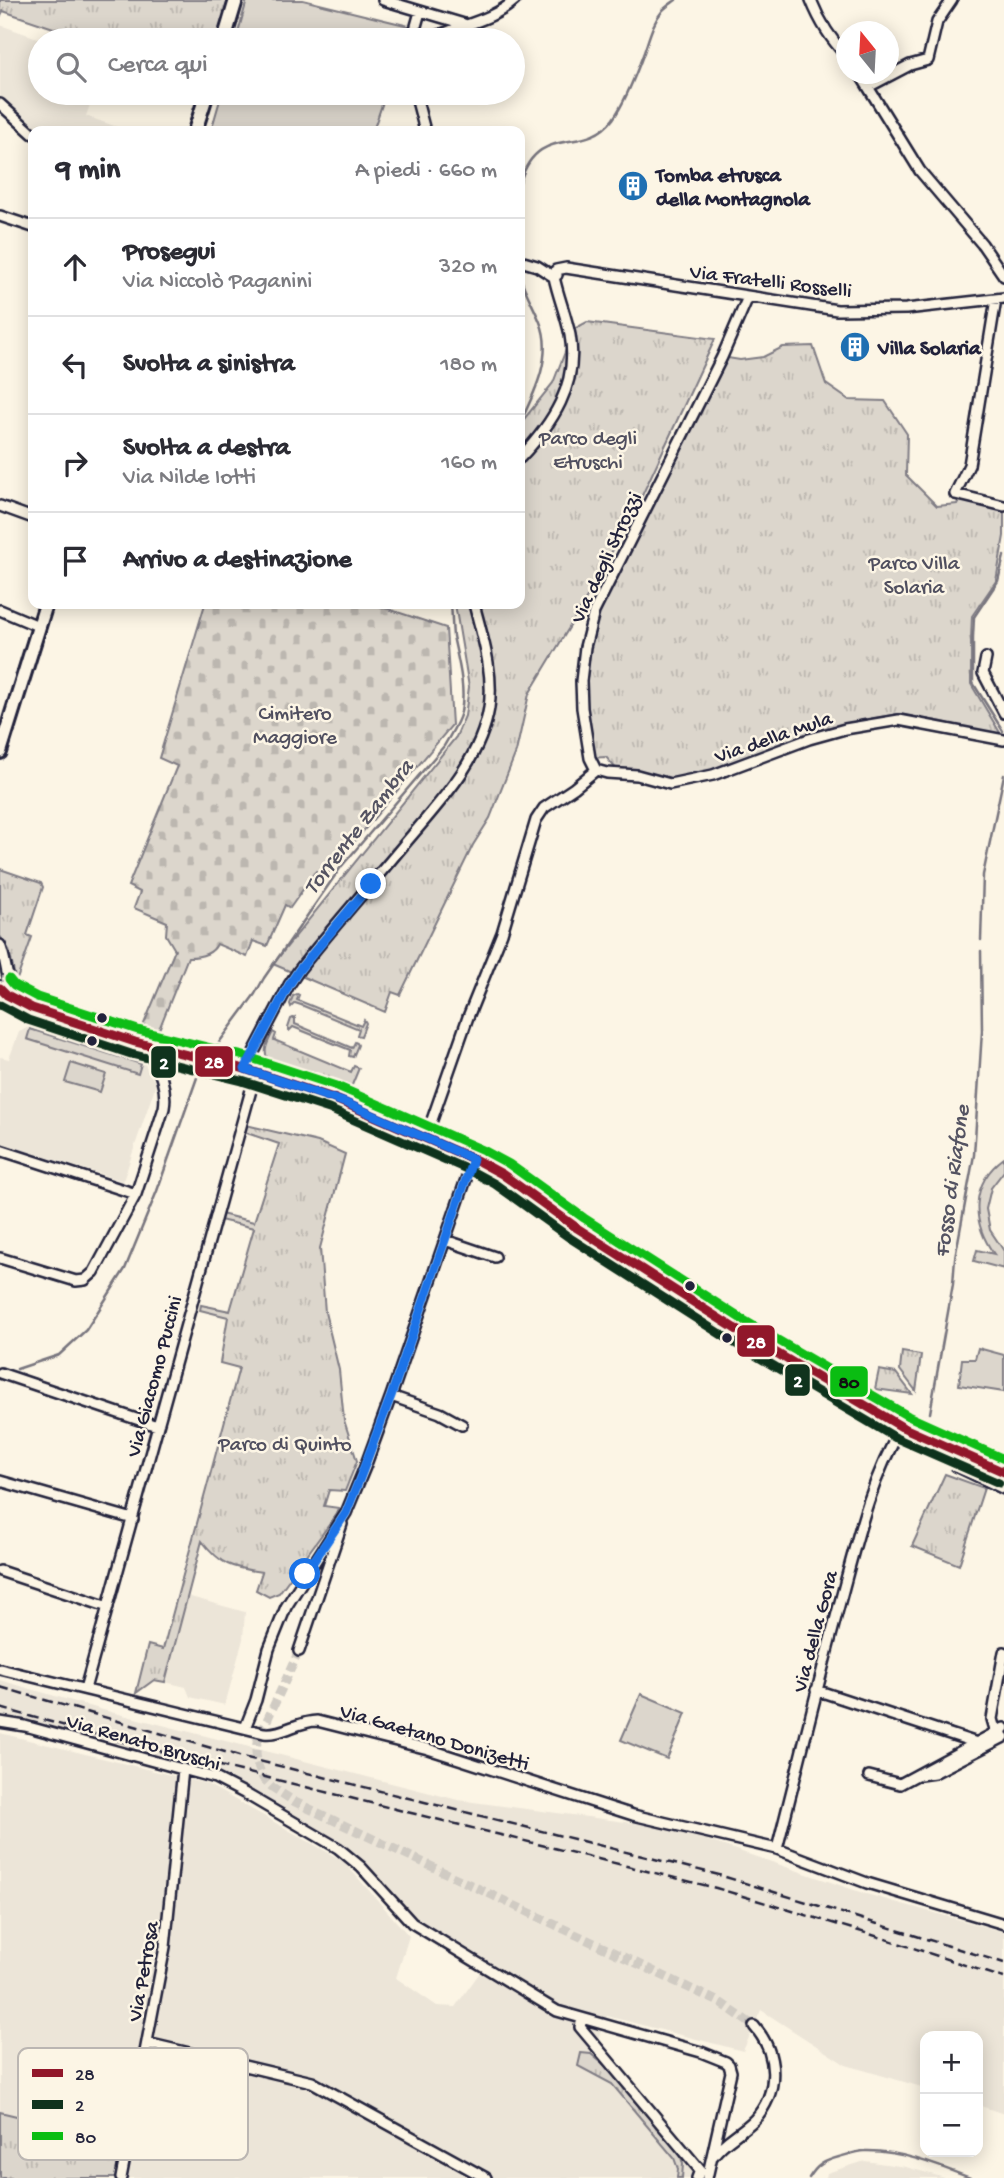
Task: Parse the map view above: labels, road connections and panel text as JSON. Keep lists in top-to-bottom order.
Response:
{
  "streets": {
    "street": [
      "Via Fratelli Rosselli",
      "Via degli Strozzi",
      "Via della Mula",
      "Via Giacomo Puccini",
      "Via della Gora",
      "Via Gaetano Donizetti",
      "Via Renato Bruschi",
      "Via Petrosa"
    ]
  },
  "crossings": [
    ["Via Fratelli Rosselli", "Via degli Strozzi"],
    ["Via degli Strozzi", "Via della Mula"],
    ["Via Giacomo Puccini", "Via Gaetano Donizetti"],
    ["Via della Gora", "Via Gaetano Donizetti"],
    ["Via Renato Bruschi", "Via Petrosa"]
  ],
  "water": ["Torrente Zambra", "Fosso di Riafone"],
  "parks": [
    "Parco degli Etruschi",
    "Parco Villa Solaria",
    "Cimitero Maggiore",
    "Parco di Quinto"
  ],
  "places": {
    "building": ["Tomba etrusca della Montagnola", "Villa Solaria"]
  },
  "lines": ["transit line 80", "transit line 28", "transit line 2"],
  "legend": ["28", "2", "80"],
  "north": "top",
  "page": {
    "search": "Cerca qui",
    "heading": ["9 min", "A piedi · 660 m"],
    "list": [
      ["Prosegui", "Via Niccolò Paganini", "320 m"],
      ["Svolta a sinistra", "180 m"],
      ["Svolta a destra", "Via Nilde Iotti", "160 m"],
      "Arrivo a destinazione"
    ],
    "map_buttons": ["+", "−"]
  }
}
